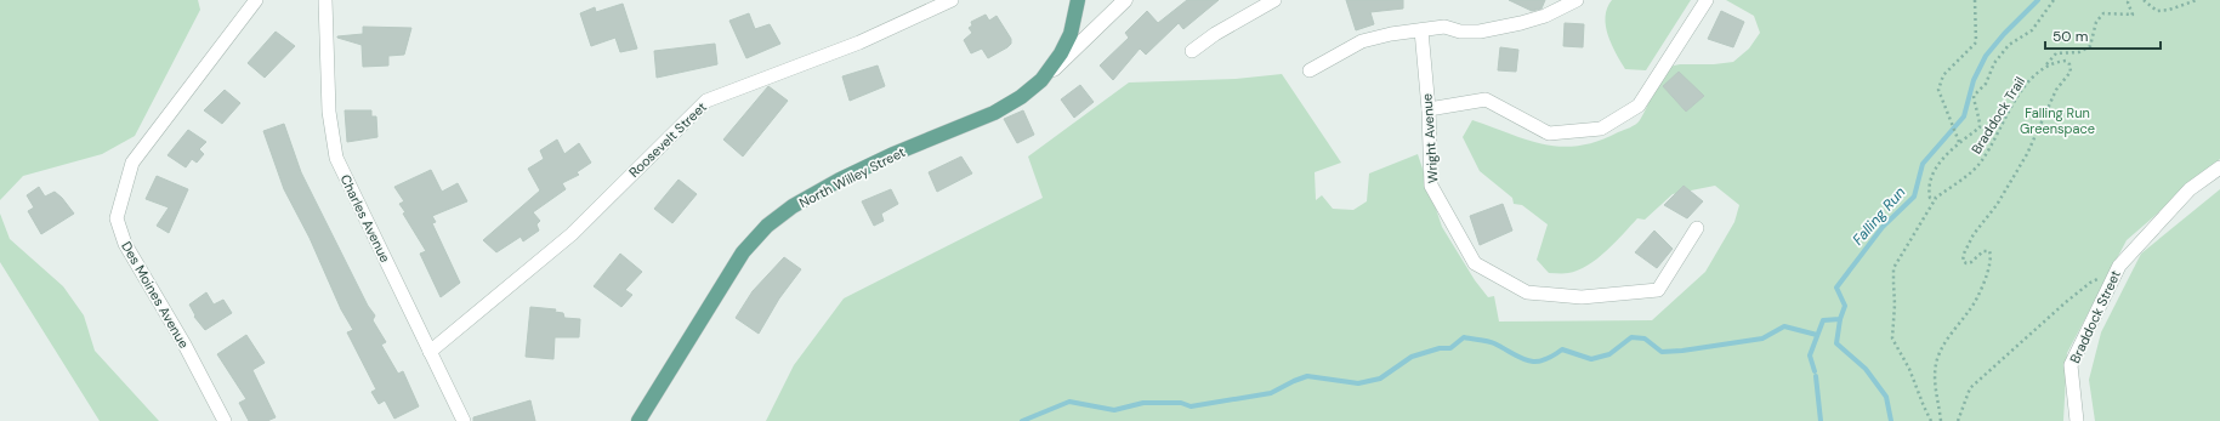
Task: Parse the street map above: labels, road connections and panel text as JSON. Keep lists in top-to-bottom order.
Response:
{
  "streets": {
    "main road": ["North Willey Street"],
    "street": [
      "Wright Avenue",
      "Roosevelt Street",
      "Charles Avenue",
      "Des Moines Avenue",
      "Braddock Street"
    ],
    "path": ["Braddock Trail"]
  },
  "crossings": [
    ["Roosevelt Street", "Charles Avenue"]
  ],
  "water": ["Falling Run"],
  "parks": ["Falling Run Greenspace"],
  "scale_bar": "50 m"
}
